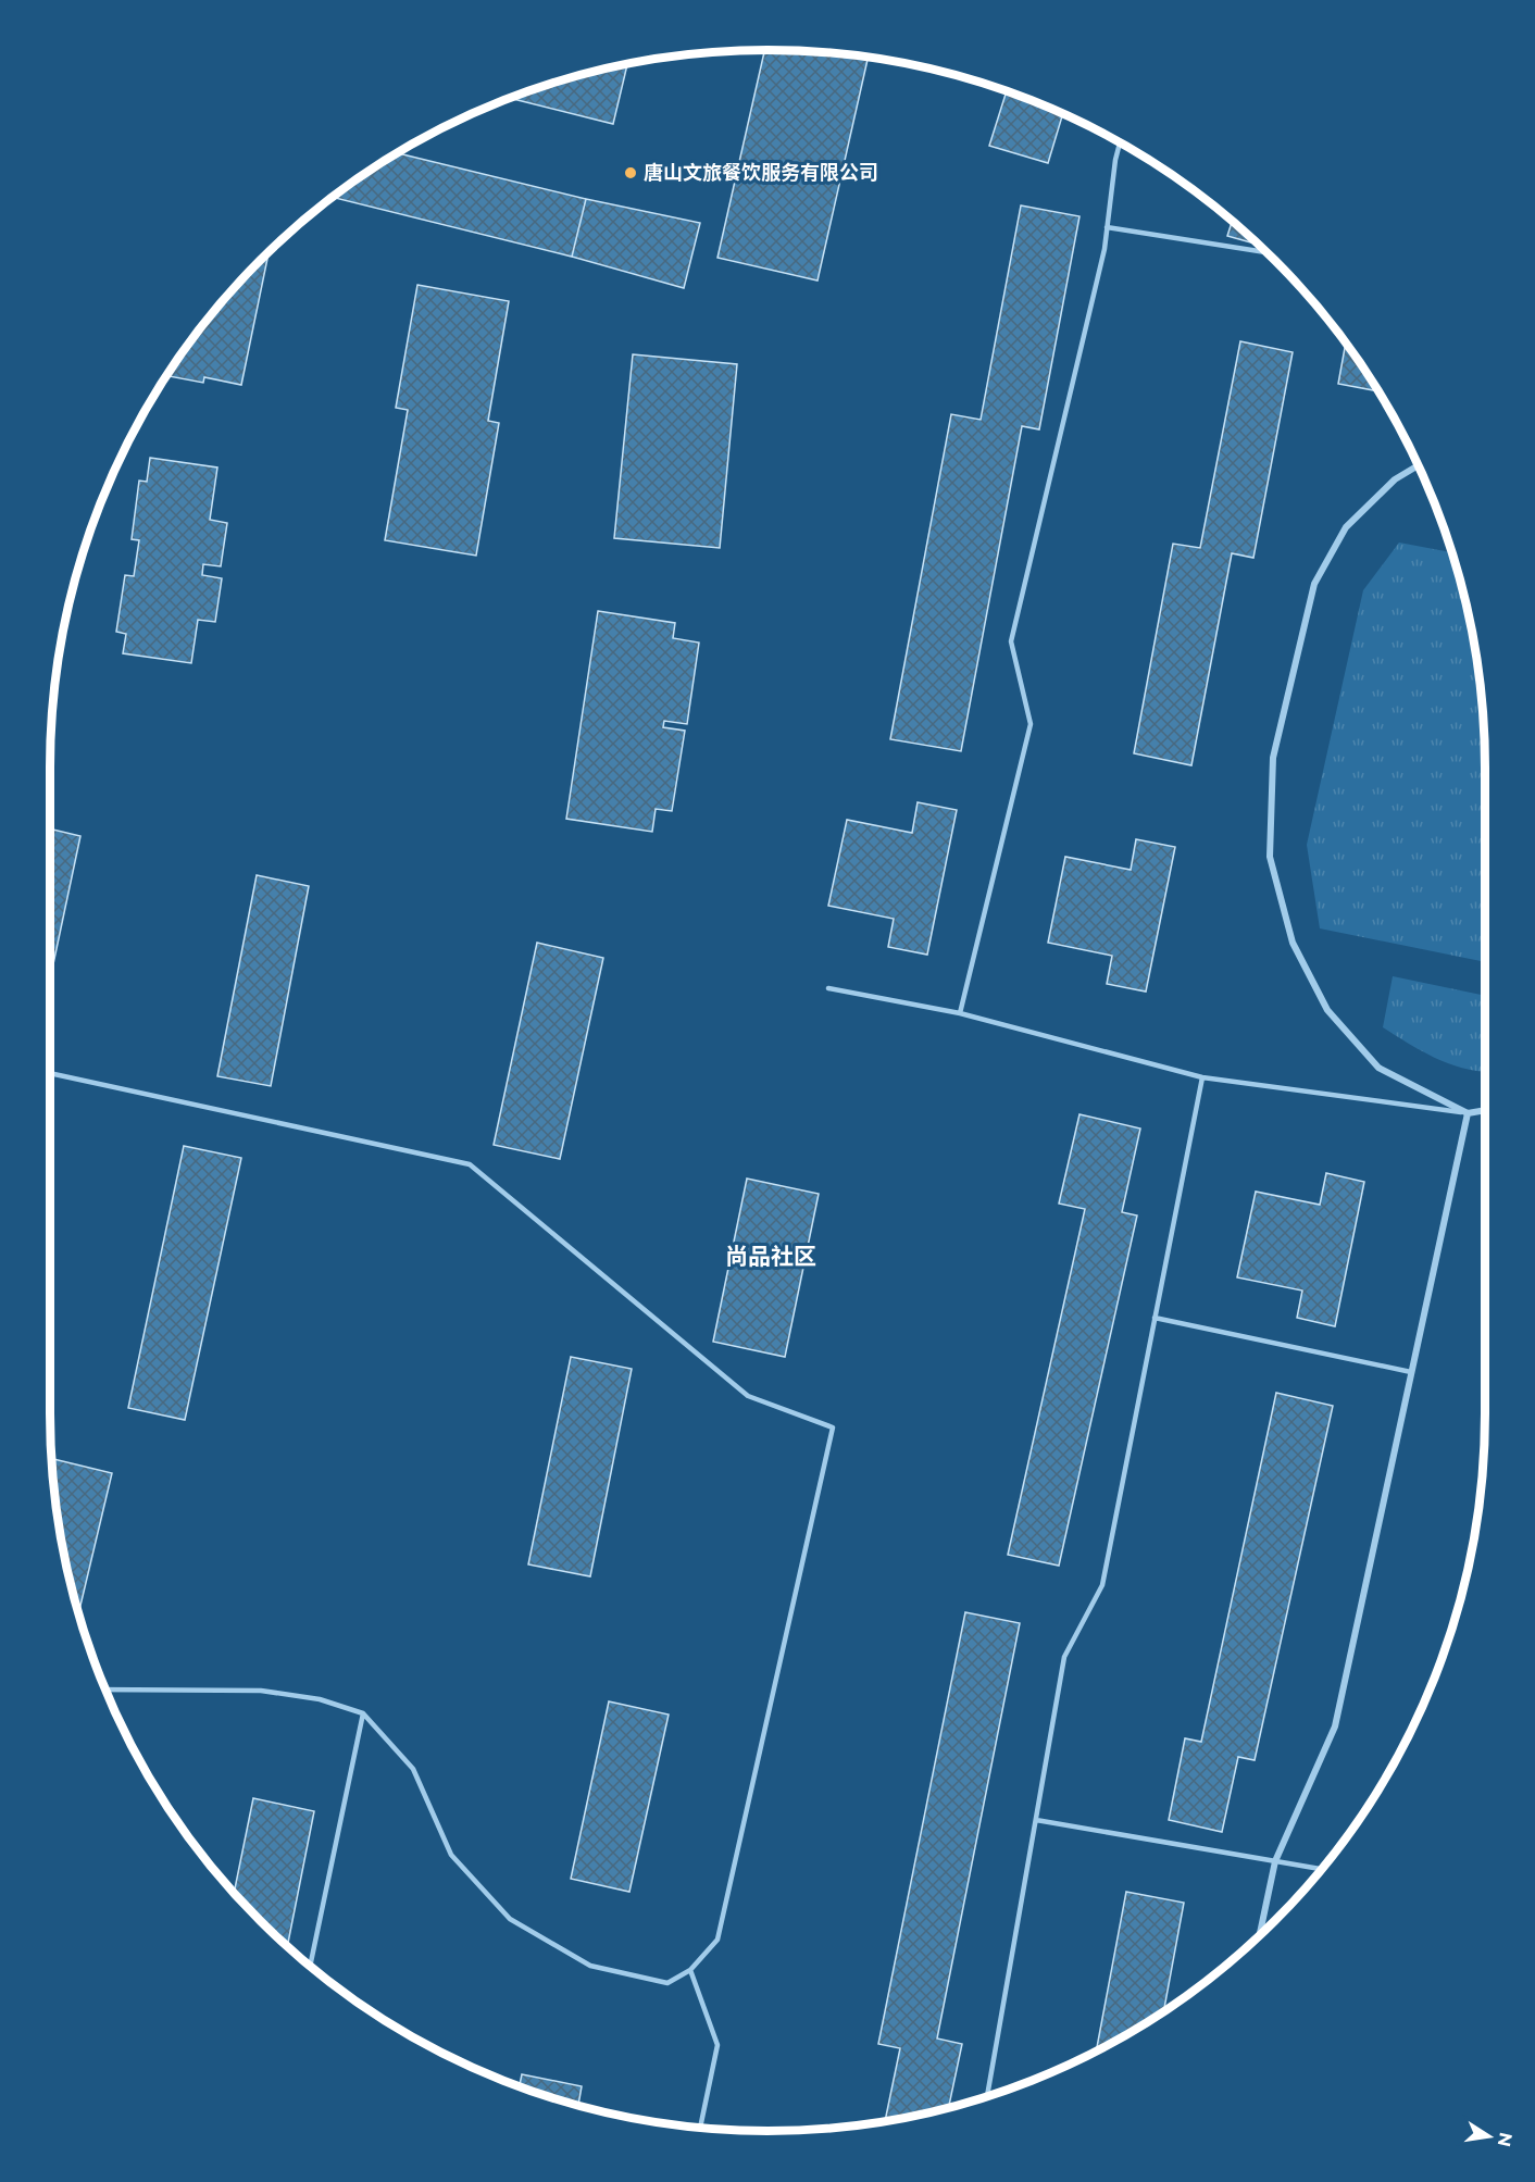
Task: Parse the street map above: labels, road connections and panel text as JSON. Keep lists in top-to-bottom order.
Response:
{
  "districts": ["尚品社区"],
  "places": ["唐山文旅餐饮服务有限公司"],
  "north": "right"
}
